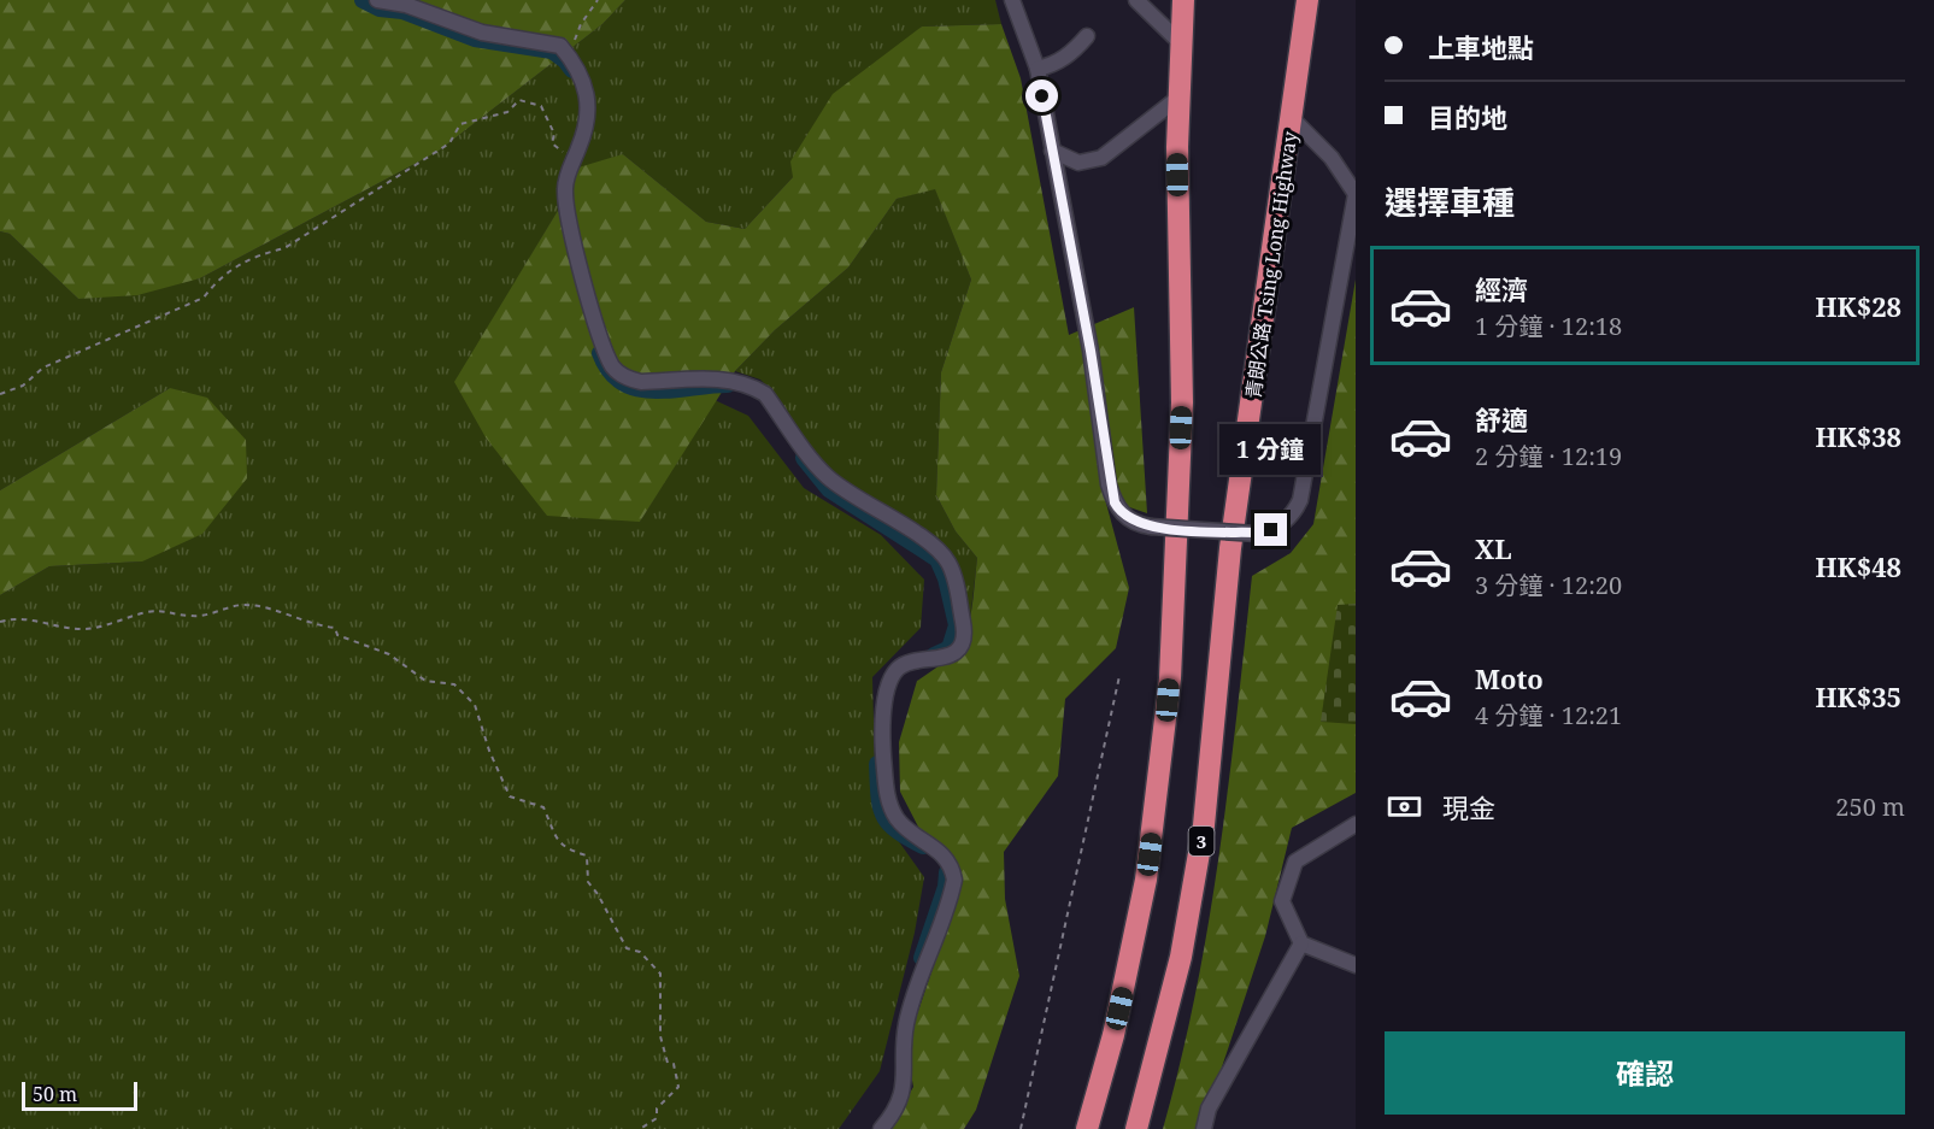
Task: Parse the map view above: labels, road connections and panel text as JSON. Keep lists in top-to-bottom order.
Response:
{
  "streets": {
    "highway": ["青朗公路 Tsing Long Highway", "3"]
  },
  "scale_bar": "50 m",
  "page": {
    "banner": ["上車地點", "目的地"],
    "heading": "選擇車種",
    "list": [
      {
        "name": "經濟",
        "note": "1 分鐘 · 12:18",
        "value": "HK$28"
      },
      {
        "name": "舒適",
        "note": "2 分鐘 · 12:19",
        "value": "HK$38"
      },
      {
        "name": "XL",
        "note": "3 分鐘 · 12:20",
        "value": "HK$48"
      },
      {
        "name": "Moto",
        "note": "4 分鐘 · 12:21",
        "value": "HK$35"
      }
    ],
    "bubble": "1 分鐘",
    "pay": ["現金", "250 m"],
    "buttons": "確認",
    "scale": "50 m"
  }
}
